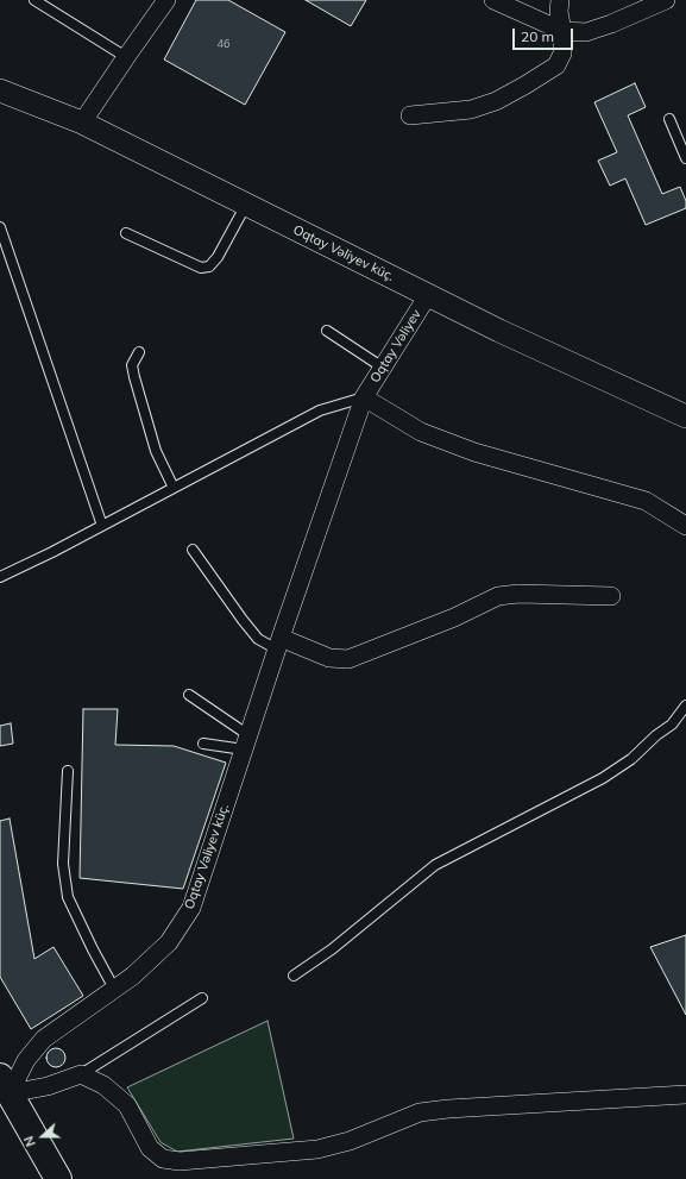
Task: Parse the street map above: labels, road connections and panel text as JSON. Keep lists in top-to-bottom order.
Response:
{
  "streets": {
    "street": ["Oqtay Vəliyev küç.", "Oqtay Vəliyev"]
  },
  "crossings": [
    ["Oqtay Vəliyev küç.", "Oqtay Vəliyev"]
  ],
  "house_numbers": ["46"],
  "scale_bar": "20 m",
  "north": "left"
}
